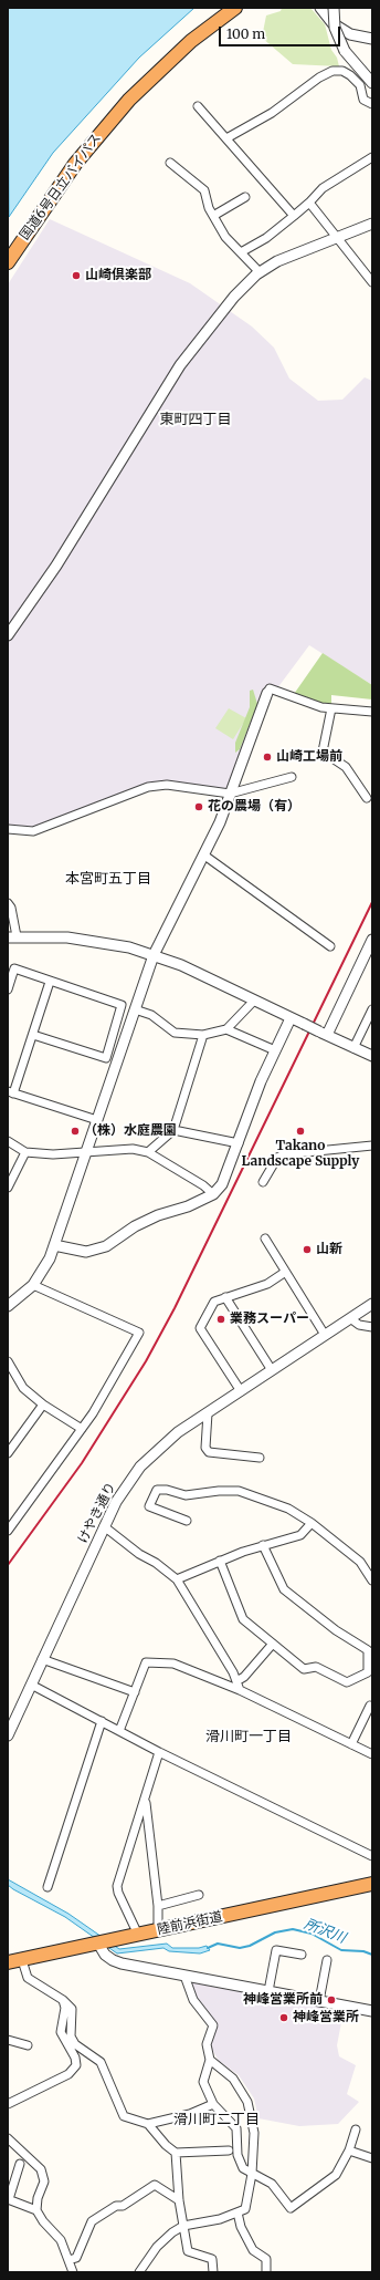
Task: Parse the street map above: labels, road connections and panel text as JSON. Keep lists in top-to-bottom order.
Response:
{
  "streets": {
    "highway": ["国道6号日立バイパス", "陸前浜街道"],
    "street": ["けやき通り"]
  },
  "districts": [
    "東町四丁目",
    "本宮町五丁目",
    "滑川町一丁目",
    "滑川町二丁目"
  ],
  "water": ["所沢川"],
  "places": [
    "山崎倶楽部",
    "山崎工場前",
    "花の農場（有）",
    "（株）水庭農園",
    "Takano Landscape Supply",
    "山新",
    "業務スーパー",
    "神峰営業所前",
    "神峰営業所"
  ],
  "scale_bar": "100 m"
}
